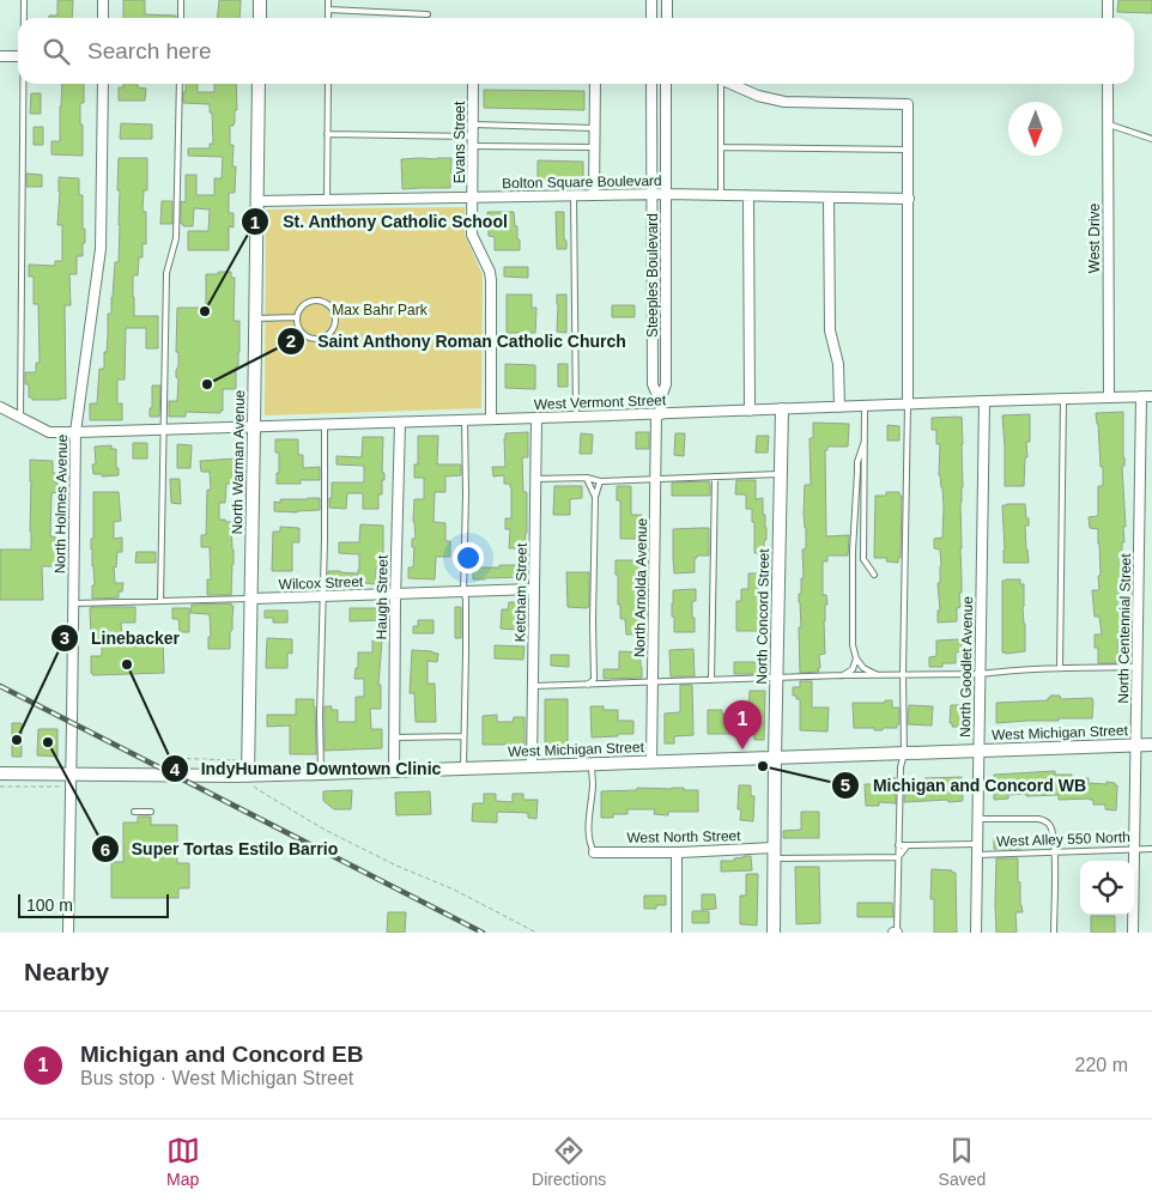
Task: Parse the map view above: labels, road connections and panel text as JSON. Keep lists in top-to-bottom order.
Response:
{
  "streets": {
    "main road": ["North Warman Avenue", "North Concord Street", "West Michigan Street"],
    "street": [
      "Evans Street",
      "Bolton Square Boulevard",
      "West Drive",
      "Steeples Boulevard",
      "West Vermont Street",
      "North Holmes Avenue",
      "Wilcox Street",
      "North Arnolda Avenue",
      "Ketcham Street",
      "Haugh Street",
      "North Centennial Street",
      "North Goodlet Avenue",
      "West North Street"
    ],
    "lane": ["West Alley 550 North"]
  },
  "crossings": [
    ["Evans Street", "Bolton Square Boulevard"],
    ["Evans Street", "West Vermont Street"],
    ["Bolton Square Boulevard", "Steeples Boulevard"],
    ["Bolton Square Boulevard", "North Warman Avenue"],
    ["West Drive", "West Vermont Street"],
    ["Steeples Boulevard", "West Vermont Street"],
    ["Steeples Boulevard", "North Arnolda Avenue"],
    ["West Vermont Street", "North Warman Avenue"],
    ["West Vermont Street", "North Holmes Avenue"],
    ["West Vermont Street", "North Arnolda Avenue"],
    ["West Vermont Street", "Ketcham Street"],
    ["West Vermont Street", "Haugh Street"],
    ["West Vermont Street", "North Concord Street"],
    ["West Vermont Street", "North Centennial Street"],
    ["West Vermont Street", "North Goodlet Avenue"],
    ["North Warman Avenue", "Wilcox Street"],
    ["North Warman Avenue", "West Michigan Street"],
    ["North Holmes Avenue", "West Michigan Street"],
    ["Wilcox Street", "Ketcham Street"],
    ["Wilcox Street", "Haugh Street"],
    ["North Arnolda Avenue", "West Michigan Street"],
    ["Ketcham Street", "West Michigan Street"],
    ["Haugh Street", "West Michigan Street"],
    ["North Concord Street", "West Michigan Street"],
    ["North Concord Street", "West North Street"],
    ["North Centennial Street", "West Michigan Street"],
    ["North Centennial Street", "West Alley 550 North"],
    ["North Goodlet Avenue", "West Michigan Street"],
    ["North Goodlet Avenue", "West Alley 550 North"]
  ],
  "parks": ["Max Bahr Park"],
  "places": [
    "St. Anthony Catholic School",
    "Saint Anthony Roman Catholic Church",
    "IndyHumane Downtown Clinic",
    "Linebacker",
    "Super Tortas Estilo Barrio",
    "Michigan and Concord WB"
  ],
  "scale_bar": "100 m",
  "north": "bottom",
  "page": {
    "search": "Search here",
    "pins": "1",
    "scale": "100 m",
    "heading": "Nearby",
    "list": [
      {
        "mark": "1",
        "name": "Michigan and Concord EB",
        "note": "Bus stop · West Michigan Street",
        "value": "220 m"
      }
    ],
    "nav": ["Map", "Directions", "Saved"]
  }
}
